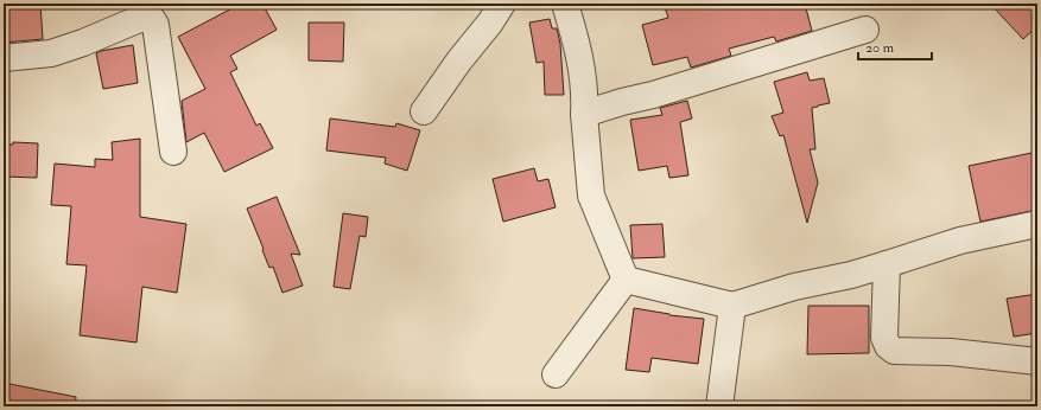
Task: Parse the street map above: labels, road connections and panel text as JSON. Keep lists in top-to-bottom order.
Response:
{
  "scale_bar": "20 m"
}
